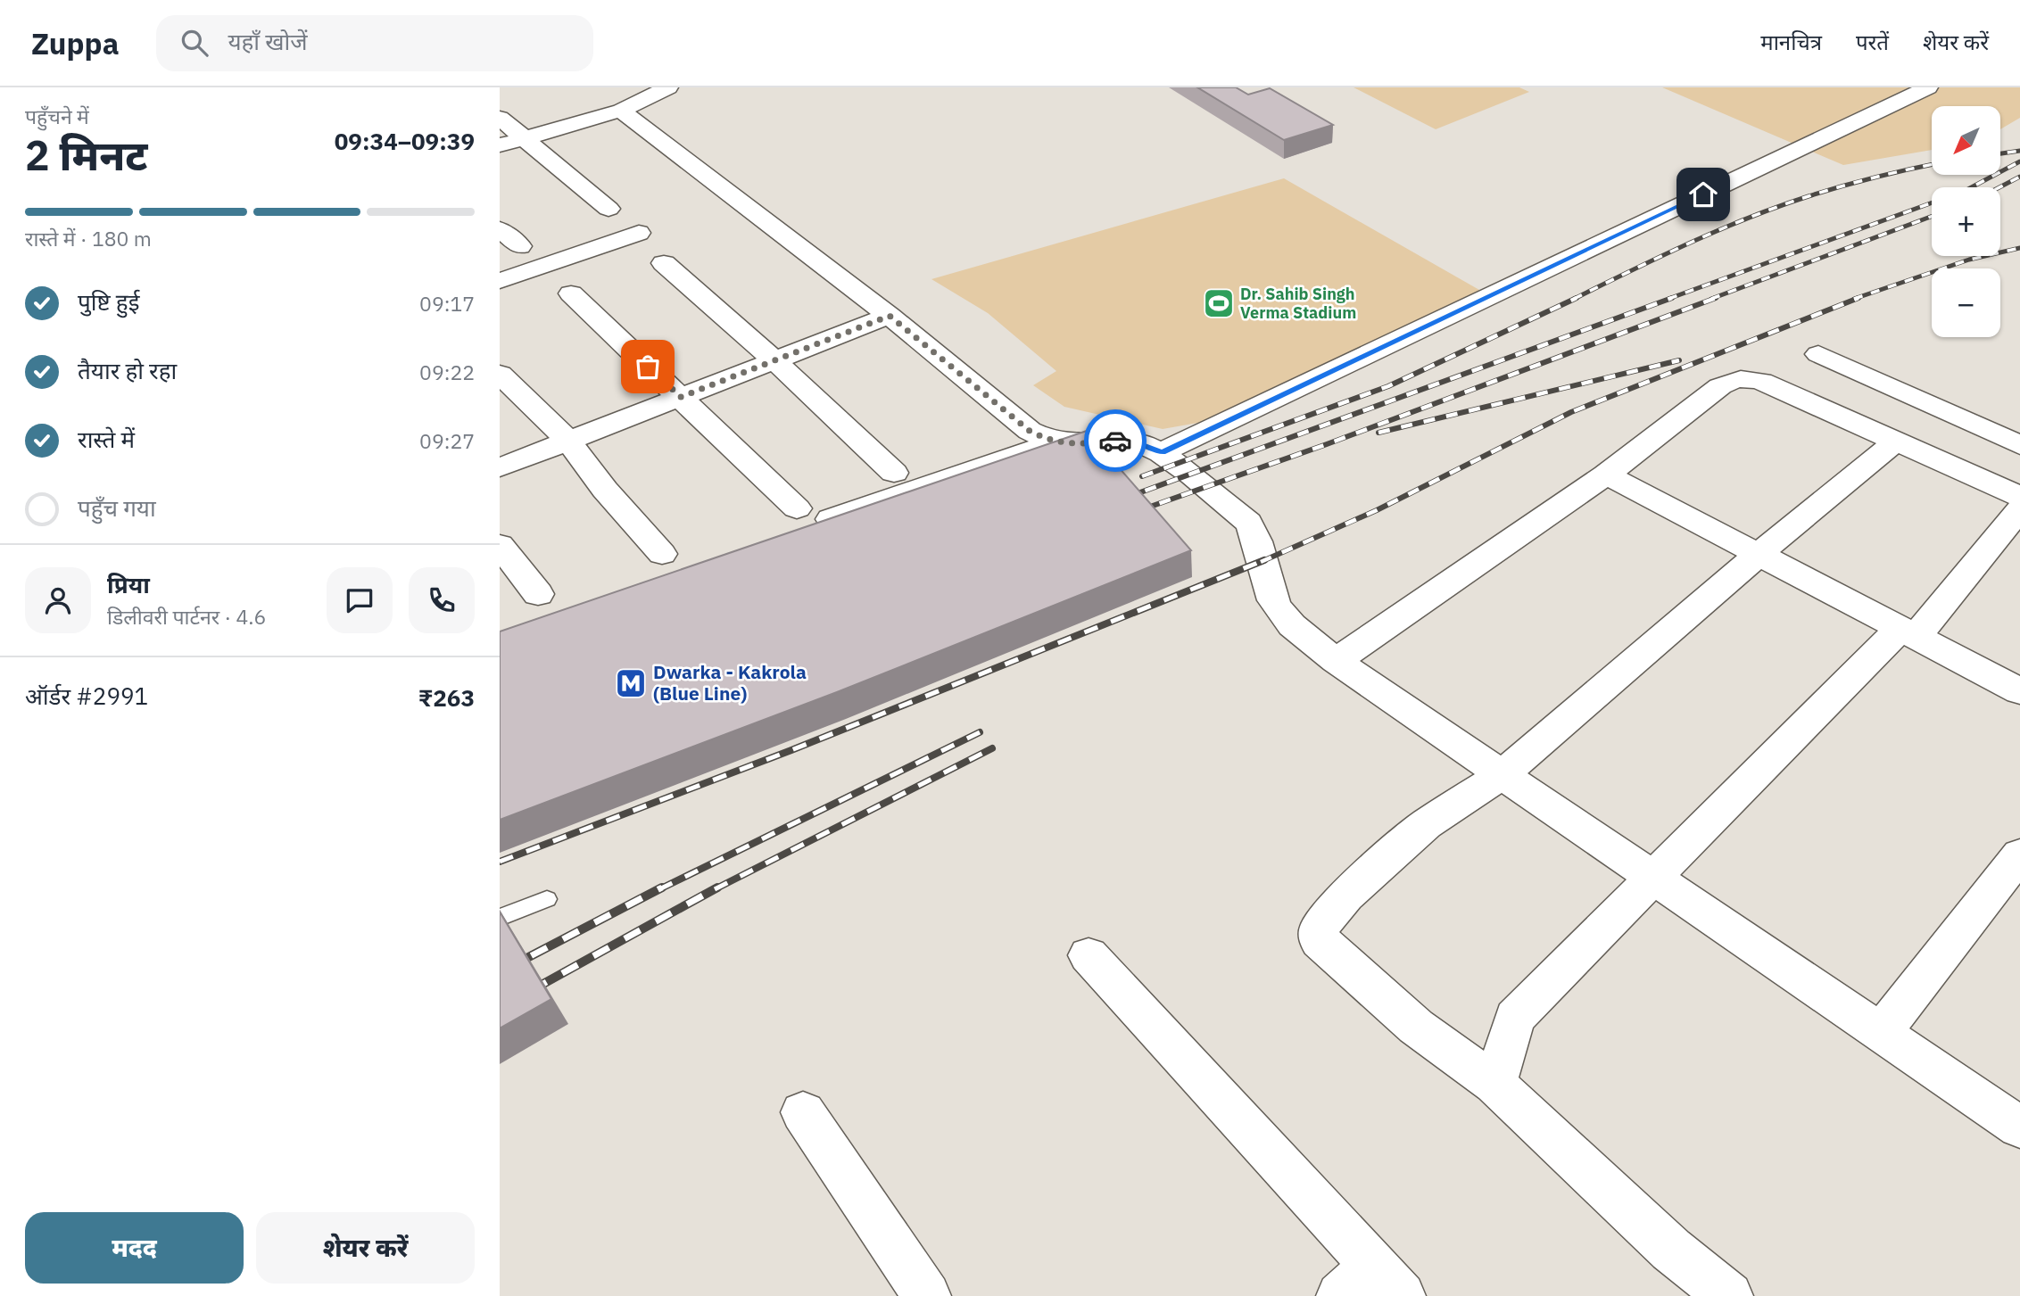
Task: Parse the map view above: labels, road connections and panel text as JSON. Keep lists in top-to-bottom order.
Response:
{
  "places": {
    "sports": ["Dr. Sahib Singh Verma Stadium"],
    "metro station": ["Dwarka - Kakrola (Blue Line)"]
  },
  "north": "bottom left",
  "page": {
    "header": "Zuppa",
    "search": "यहाँ खोजें",
    "nav": ["मानचित्र", "परतें", "शेयर करें"],
    "heading": ["2 मिनट", "पहुँचने में", "09:34–09:39"],
    "panel": [
      "प्रिया",
      "डिलीवरी पार्टनर · 4.6",
      "ऑर्डर #2991",
      "₹263"
    ],
    "map_buttons": ["+", "−"],
    "bar": "रास्ते में · 180 m",
    "list": [
      ["पुष्टि हुई", "09:17"],
      ["तैयार हो रहा", "09:22"],
      ["रास्ते में", "09:27"],
      "पहुँच गया"
    ],
    "buttons": ["मदद", "शेयर करें"]
  }
}
